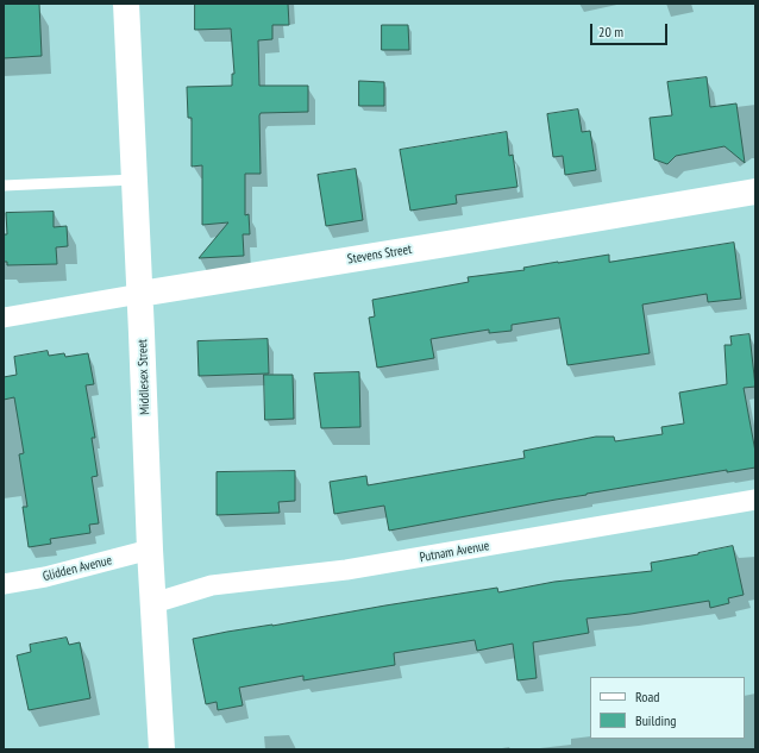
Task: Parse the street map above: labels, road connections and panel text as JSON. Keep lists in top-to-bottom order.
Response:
{
  "streets": {
    "main road": ["Stevens Street", "Middlesex Street"],
    "street": ["Putnam Avenue", "Glidden Avenue"]
  },
  "crossings": [
    ["Stevens Street", "Middlesex Street"],
    ["Middlesex Street", "Putnam Avenue"],
    ["Middlesex Street", "Glidden Avenue"]
  ],
  "legend": ["Road", "Building"],
  "scale_bar": "20 m"
}
